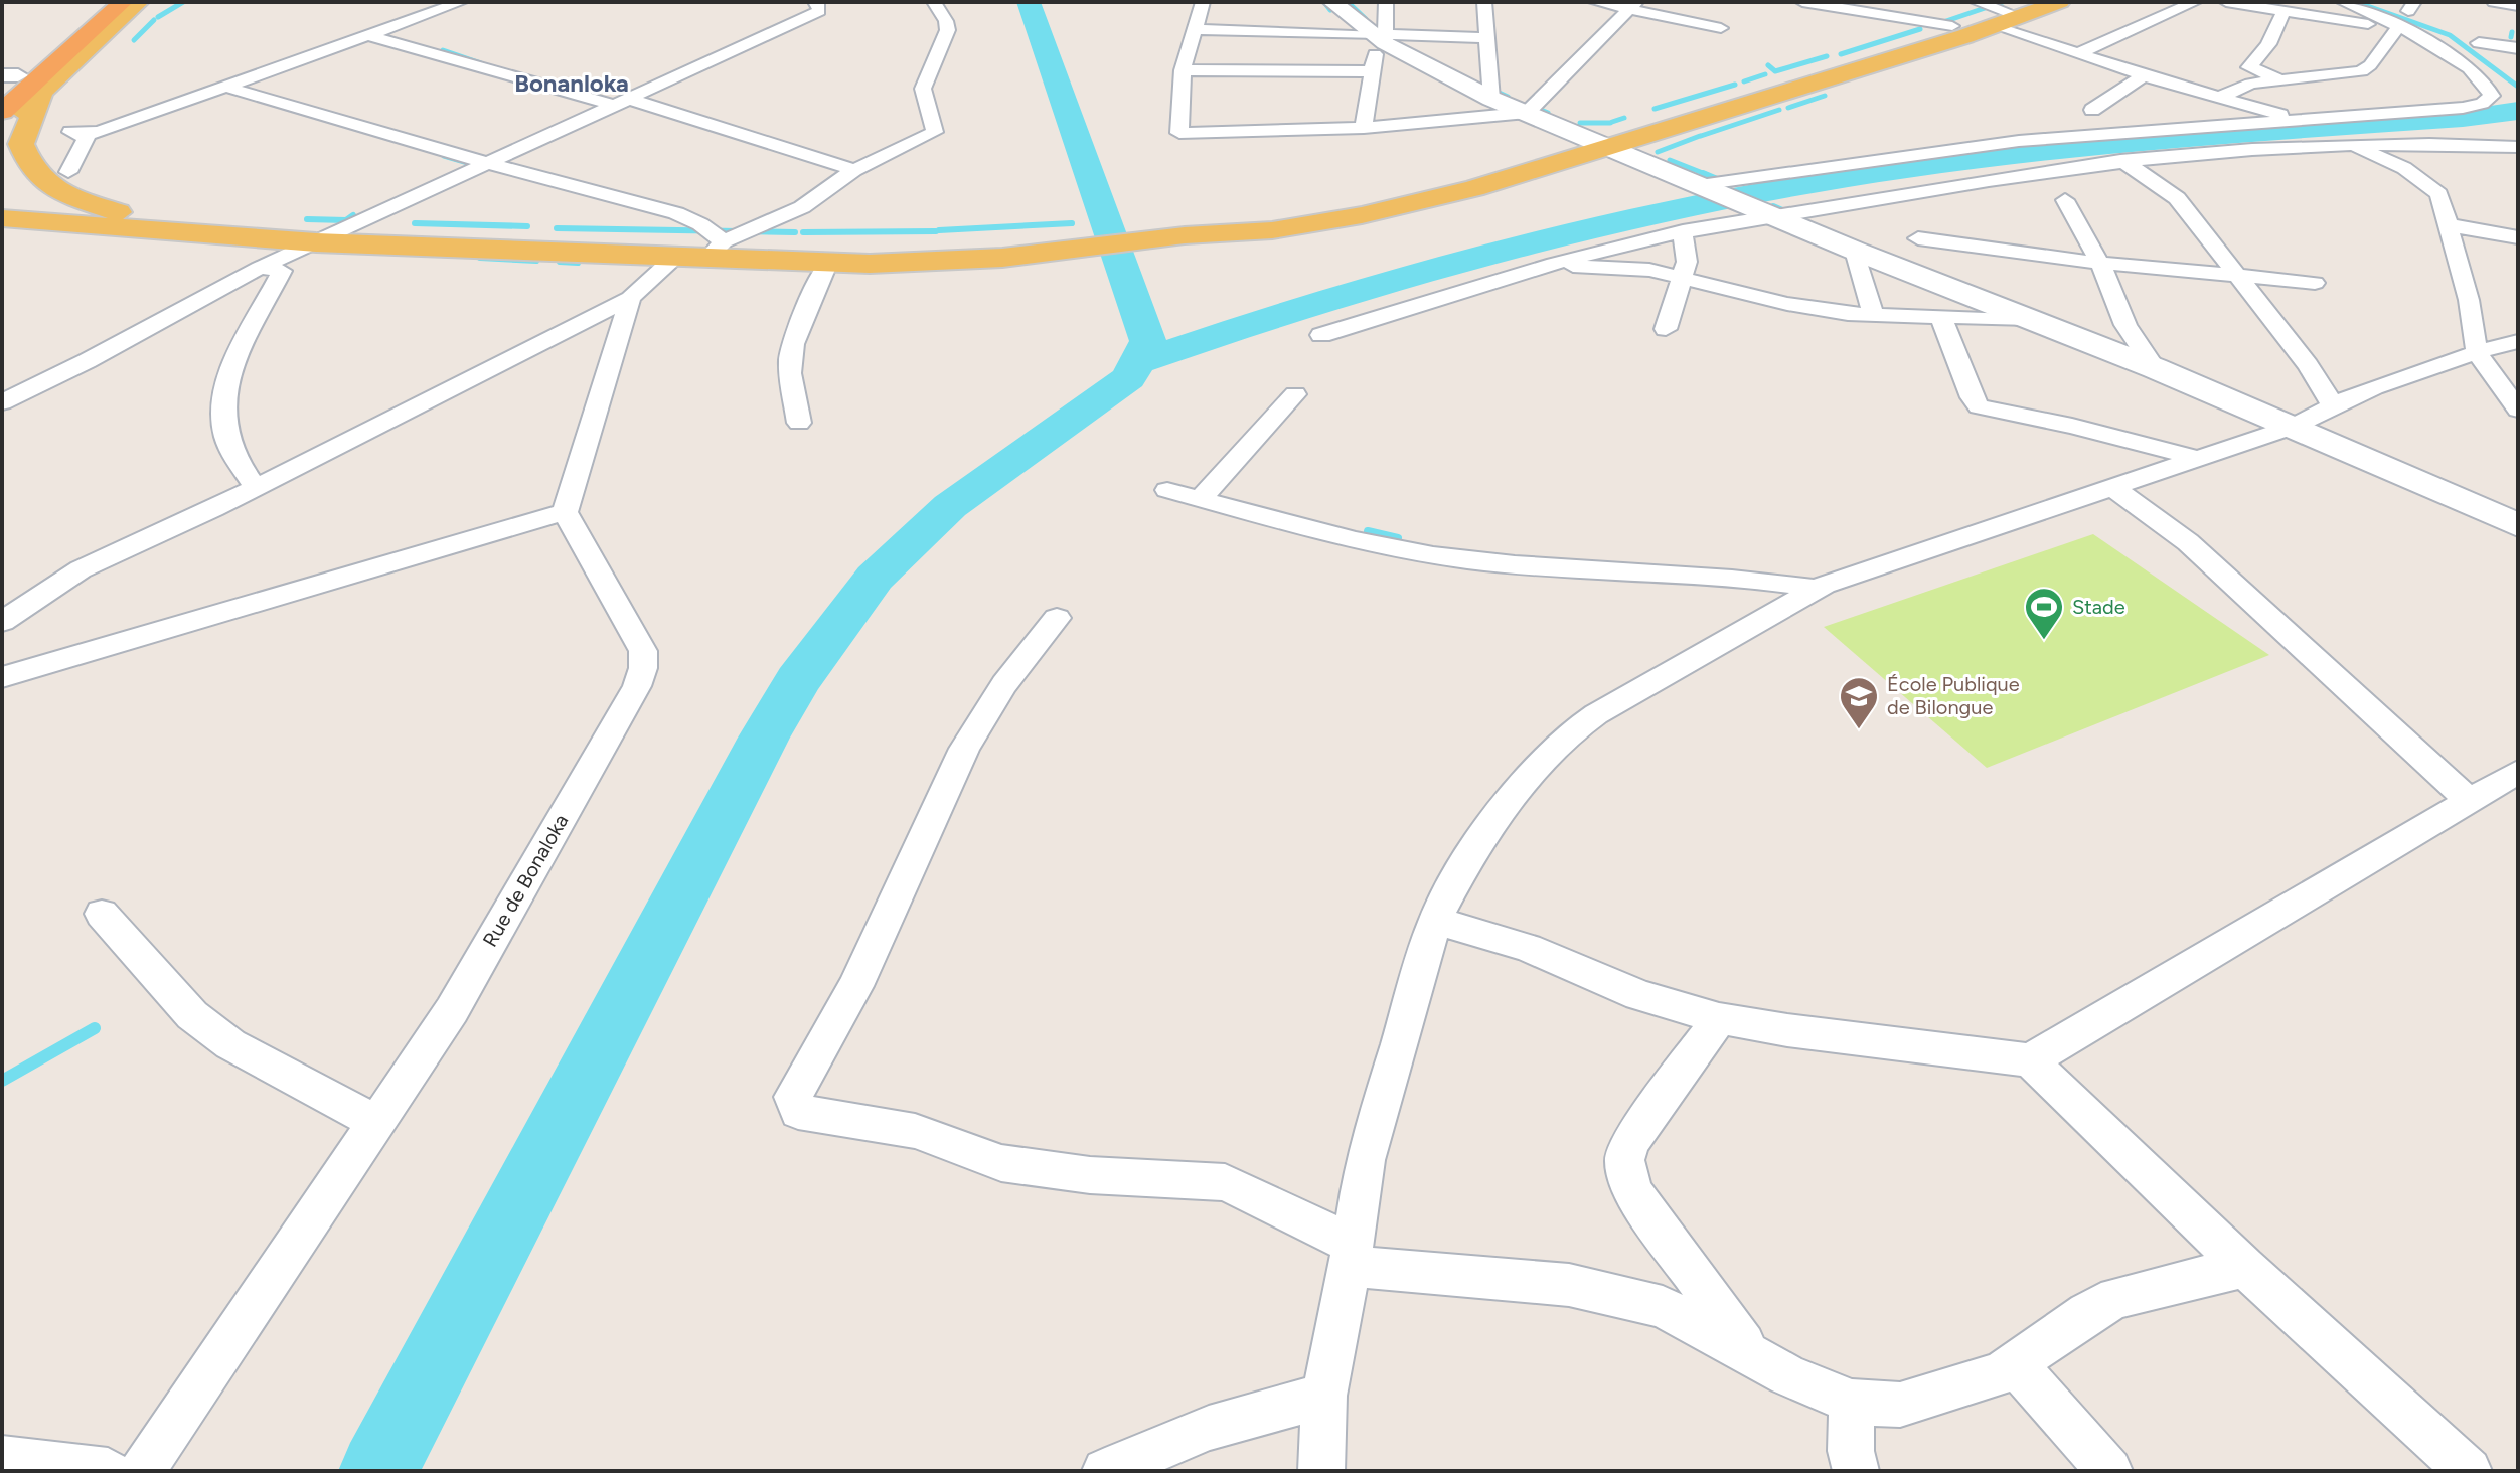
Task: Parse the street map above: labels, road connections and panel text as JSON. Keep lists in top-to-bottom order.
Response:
{
  "streets": {
    "street": ["Rue de Bonaloka"]
  },
  "districts": ["Bonanloka"],
  "places": {
    "sports": ["Stade"],
    "school or university": ["École Publique de Bilongue"]
  }
}
